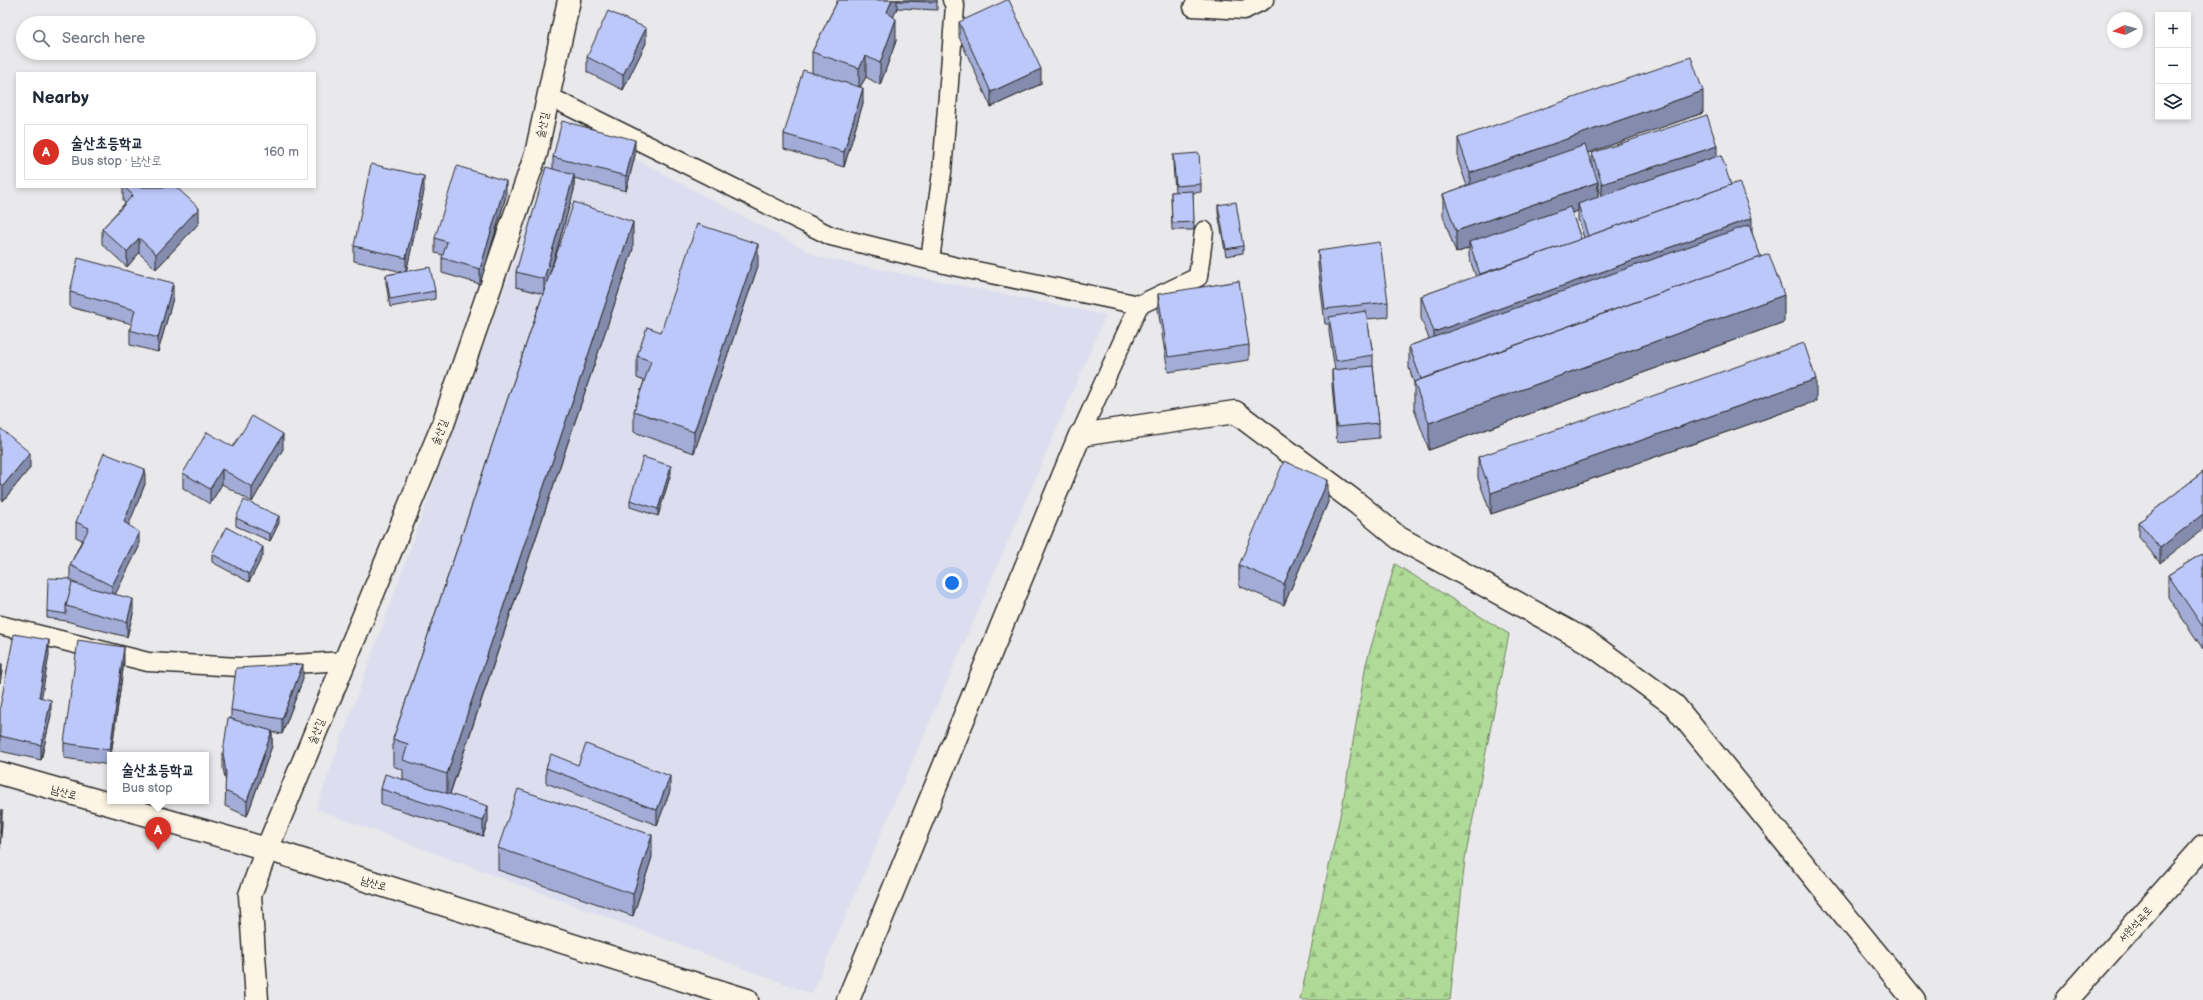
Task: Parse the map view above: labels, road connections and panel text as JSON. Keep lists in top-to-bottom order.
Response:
{
  "streets": {
    "street": ["술산길", "남산로", "서원석곡로"]
  },
  "crossings": [
    ["술산길", "남산로"]
  ],
  "north": "left",
  "page": {
    "map_buttons": ["+", "−"],
    "search": "Search here",
    "heading": "Nearby",
    "list": [
      {
        "mark": "A",
        "name": "술산초등학교",
        "note": "Bus stop · 남산로",
        "value": "160 m"
      }
    ],
    "popup": ["술산초등학교", "Bus stop"],
    "pins": "A"
  }
}
